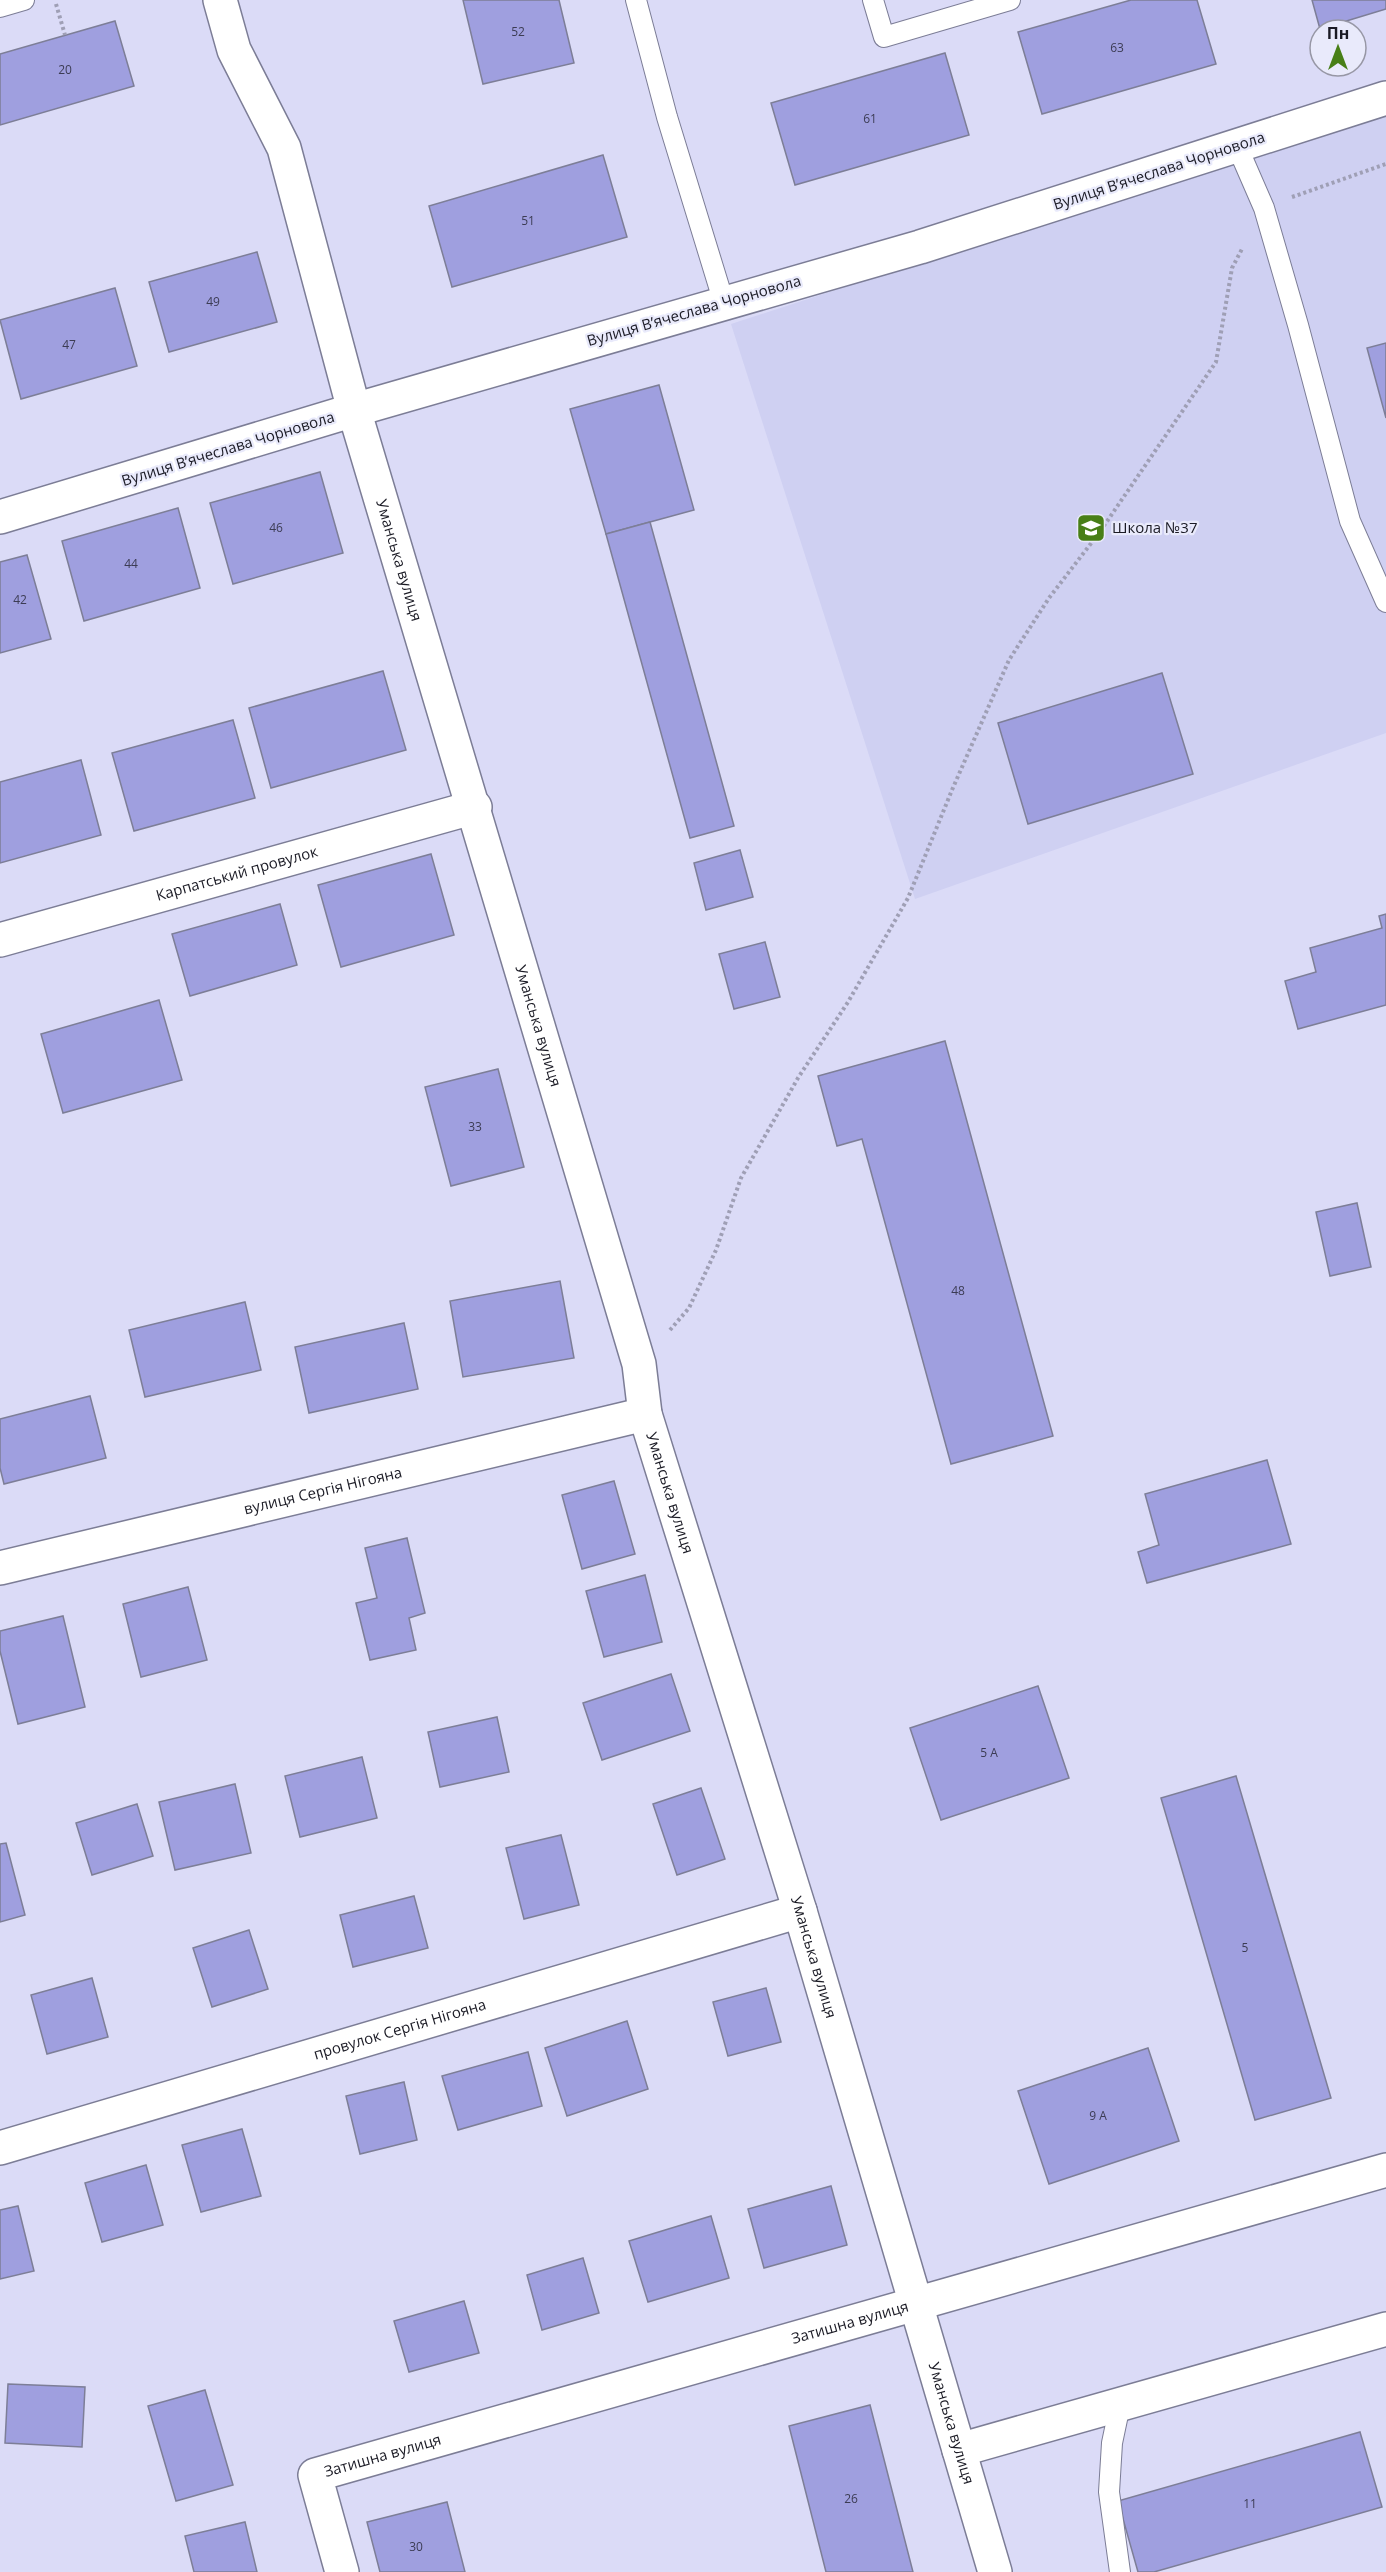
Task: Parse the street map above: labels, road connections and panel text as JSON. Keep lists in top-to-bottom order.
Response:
{
  "streets": {
    "street": [
      "Вулиця Вʼячеслава Чорновола",
      "Уманська вулиця",
      "Карпатський провулок",
      "вулиця Сергія Нігояна",
      "провулок Сергія Нігояна",
      "Затишна вулиця"
    ]
  },
  "crossings": [
    ["Вулиця Вʼячеслава Чорновола", "Уманська вулиця"],
    ["Уманська вулиця", "Карпатський провулок"],
    ["Уманська вулиця", "вулиця Сергія Нігояна"],
    ["Уманська вулиця", "провулок Сергія Нігояна"],
    ["Уманська вулиця", "Затишна вулиця"]
  ],
  "places": {
    "school or university": ["Школа №37"]
  },
  "house_numbers": [
    "52",
    "63",
    "20",
    "61",
    "51",
    "49",
    "47",
    "46",
    "44",
    "42",
    "33",
    "48",
    "5 А",
    "5",
    "9 А",
    "26",
    "11",
    "30"
  ],
  "north": "top"
}
